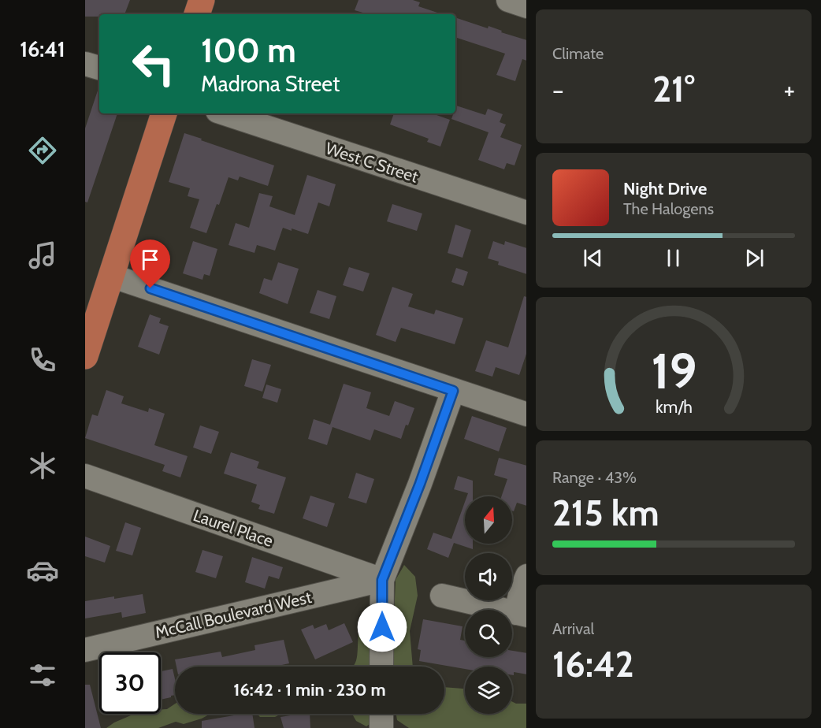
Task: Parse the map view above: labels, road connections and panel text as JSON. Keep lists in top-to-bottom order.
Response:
{
  "streets": {
    "street": ["West C Street", "Laurel Place", "McCall Boulevard West"]
  },
  "crossings": [
    ["Laurel Place", "McCall Boulevard West"]
  ],
  "north": "top",
  "page": {
    "tabs": "16:41",
    "tile": [
      "Climate",
      ["Range · 43%", "215 km"],
      ["Arrival", "16:42"]
    ],
    "turn": ["100 m", "Madrona Street"],
    "heat": ["−", "21°", "+"],
    "song": ["Night Drive", "The Halogens"],
    "limit": "30",
    "trip": "16:42 · 1 min · 230 m",
    "gauge": ["19", "km/h"]
  }
}
